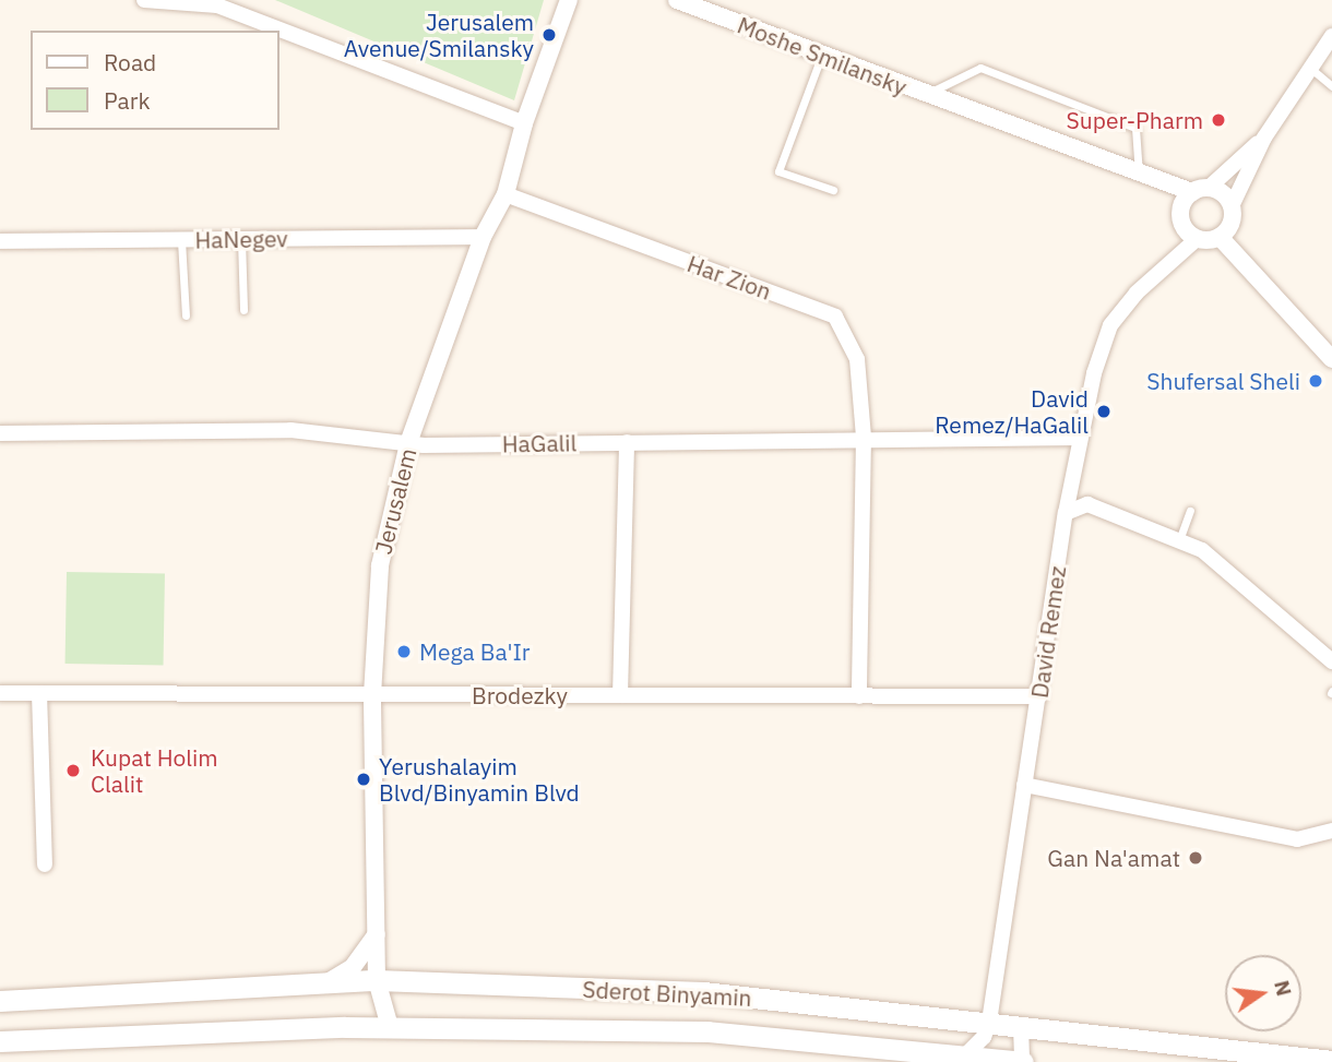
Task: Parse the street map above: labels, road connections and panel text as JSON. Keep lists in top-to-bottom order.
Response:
{
  "streets": {
    "main road": ["Sderot Binyamin"],
    "street": [
      "Moshe Smilansky",
      "HaNegev",
      "Har Zion",
      "HaGalil",
      "Jerusalem",
      "David Remez",
      "Brodezky"
    ]
  },
  "crossings": [
    ["Moshe Smilansky", "David Remez"],
    ["HaNegev", "Jerusalem"],
    ["Har Zion", "HaGalil"],
    ["Har Zion", "Jerusalem"],
    ["Har Zion", "Brodezky"],
    ["HaGalil", "Jerusalem"],
    ["HaGalil", "David Remez"],
    ["Jerusalem", "Brodezky"],
    ["Jerusalem", "Sderot Binyamin"],
    ["David Remez", "Brodezky"],
    ["David Remez", "Sderot Binyamin"]
  ],
  "places": [
    "Jerusalem Avenue/Smilansky",
    "Super-Pharm",
    "Shufersal Sheli",
    "David Remez/HaGalil",
    "Mega Ba'Ir",
    "Kupat Holim Clalit",
    "Yerushalayim Blvd/Binyamin Blvd",
    "Gan Na'amat"
  ],
  "legend": ["Road", "Park"],
  "north": "right"
}
